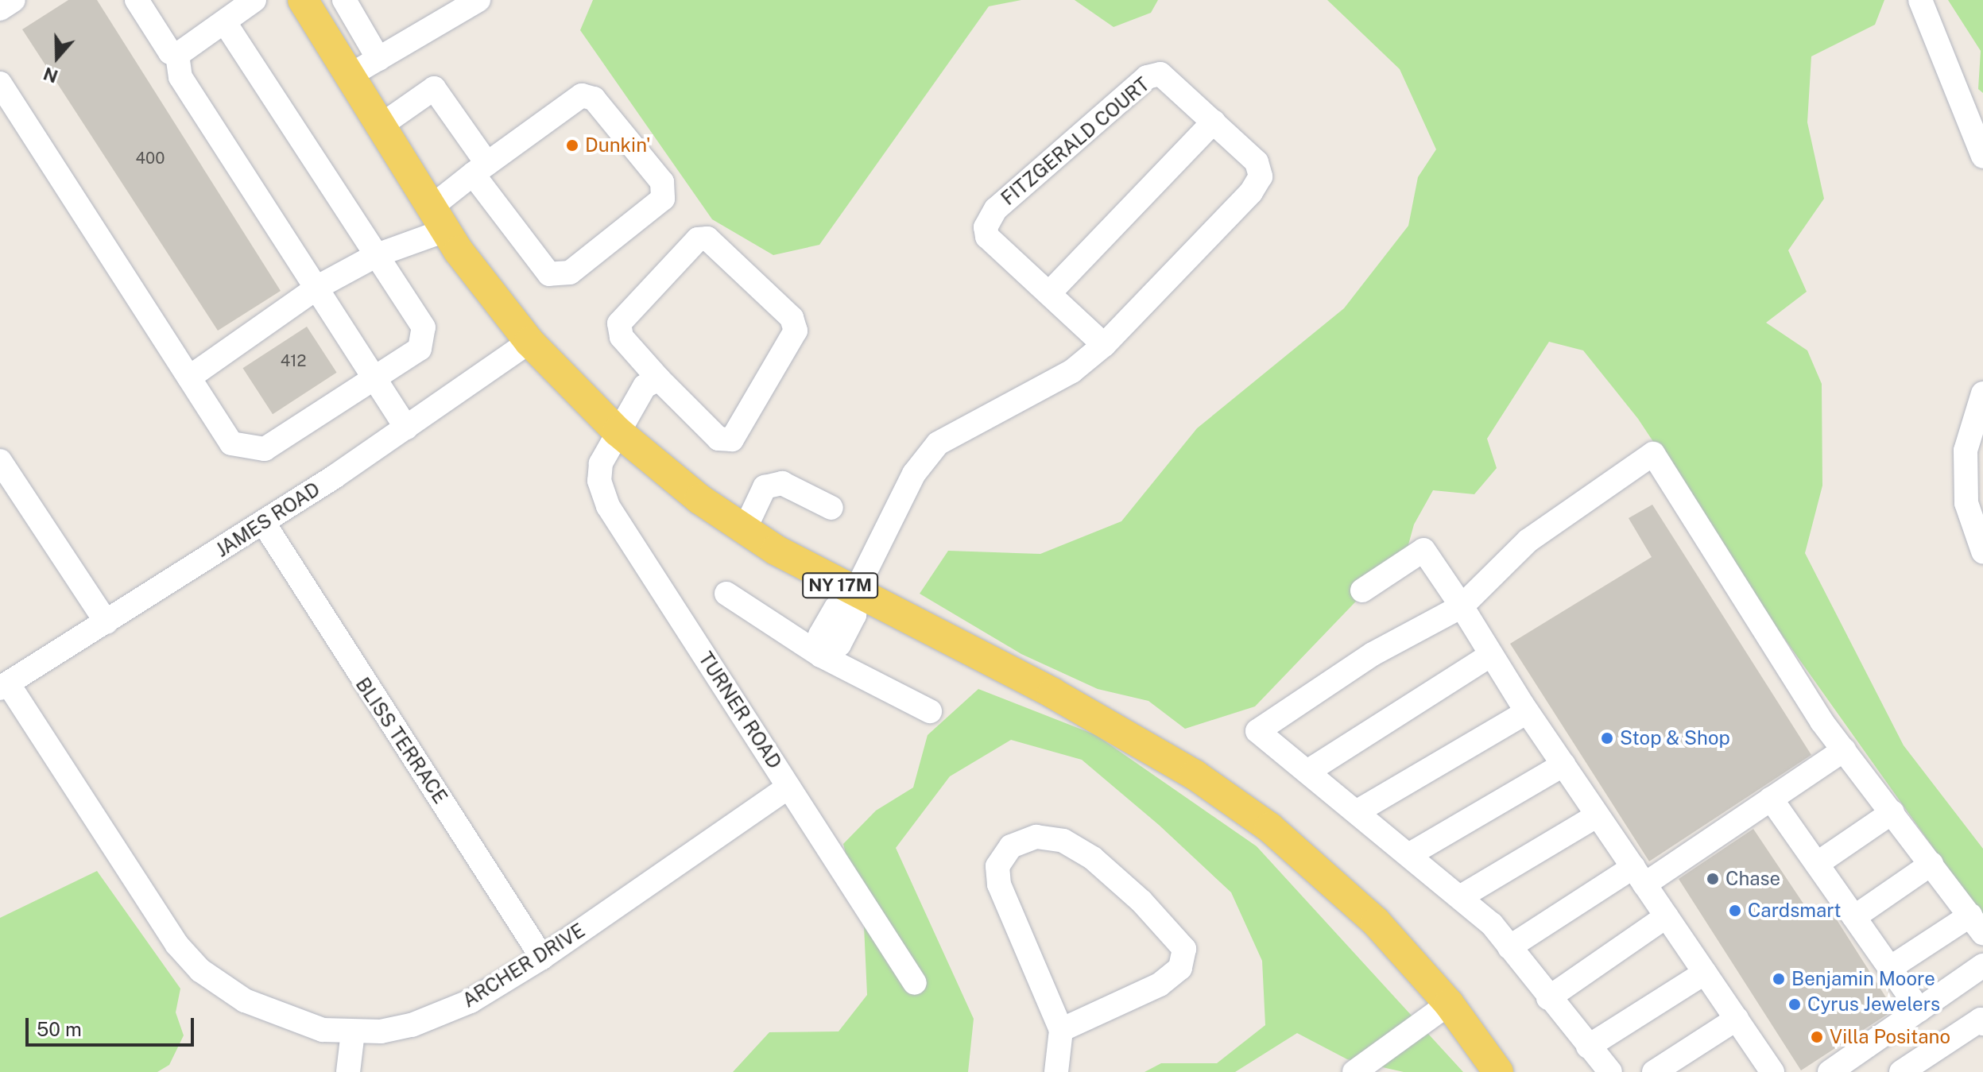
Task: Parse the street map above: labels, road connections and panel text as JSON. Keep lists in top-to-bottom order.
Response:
{
  "streets": {
    "main road": ["NY 17M"],
    "street": [
      "FITZGERALD COURT",
      "JAMES ROAD",
      "TURNER ROAD",
      "BLISS TERRACE",
      "ARCHER DRIVE"
    ]
  },
  "crossings": [
    ["FITZGERALD COURT", "NY 17M"],
    ["JAMES ROAD", "NY 17M"],
    ["JAMES ROAD", "BLISS TERRACE"],
    ["JAMES ROAD", "ARCHER DRIVE"],
    ["NY 17M", "TURNER ROAD"],
    ["TURNER ROAD", "ARCHER DRIVE"],
    ["BLISS TERRACE", "ARCHER DRIVE"]
  ],
  "places": [
    "Dunkin'",
    "Stop & Shop",
    "Chase",
    "Cardsmart",
    "Benjamin Moore",
    "Cyrus Jewelers",
    "Villa Positano"
  ],
  "house_numbers": ["400", "412"],
  "scale_bar": "50 m",
  "north": "bottom"
}
